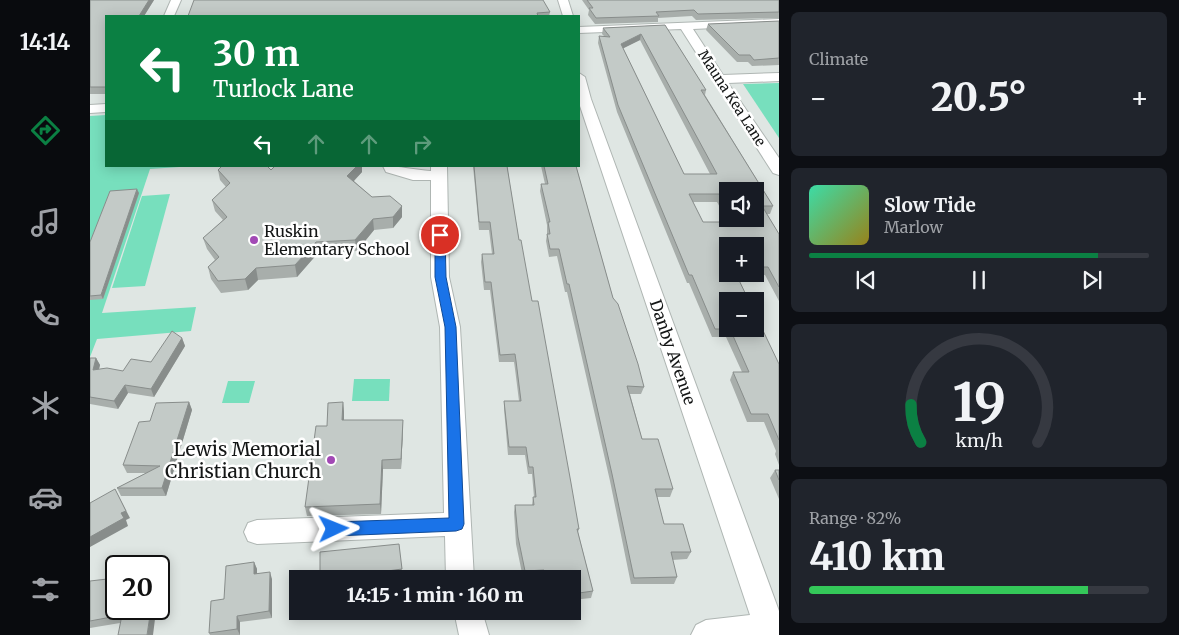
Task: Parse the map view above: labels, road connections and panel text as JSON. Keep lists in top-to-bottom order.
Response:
{
  "streets": {
    "street": ["Mauna Kea Lane", "Danby Avenue"]
  },
  "places": ["Ruskin Elementary School", "Lewis Memorial Christian Church"],
  "page": {
    "tabs": "14:14",
    "tile": [
      "Climate",
      ["Range · 82%", "410 km"]
    ],
    "turn": ["30 m", "Turlock Lane"],
    "heat": ["−", "20.5°", "+"],
    "map_buttons": ["+", "−"],
    "song": ["Slow Tide", "Marlow"],
    "limit": "20",
    "trip": "14:15 · 1 min · 160 m",
    "gauge": ["19", "km/h"]
  }
}
